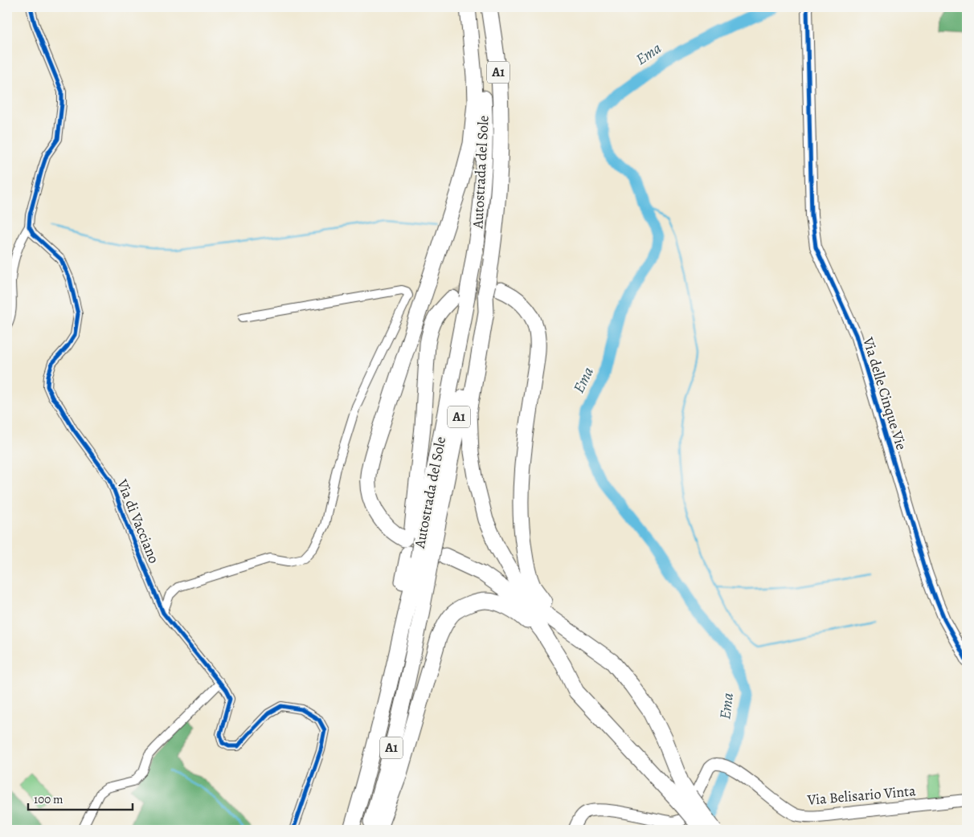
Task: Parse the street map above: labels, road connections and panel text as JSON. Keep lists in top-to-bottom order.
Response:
{
  "streets": {
    "highway": ["A1", "Autostrada del Sole"],
    "street": ["Via delle Cinque Vie", "Via di Vacciano", "Via Belisario Vinta"]
  },
  "water": ["Ema"],
  "scale_bar": "100 m"
}
